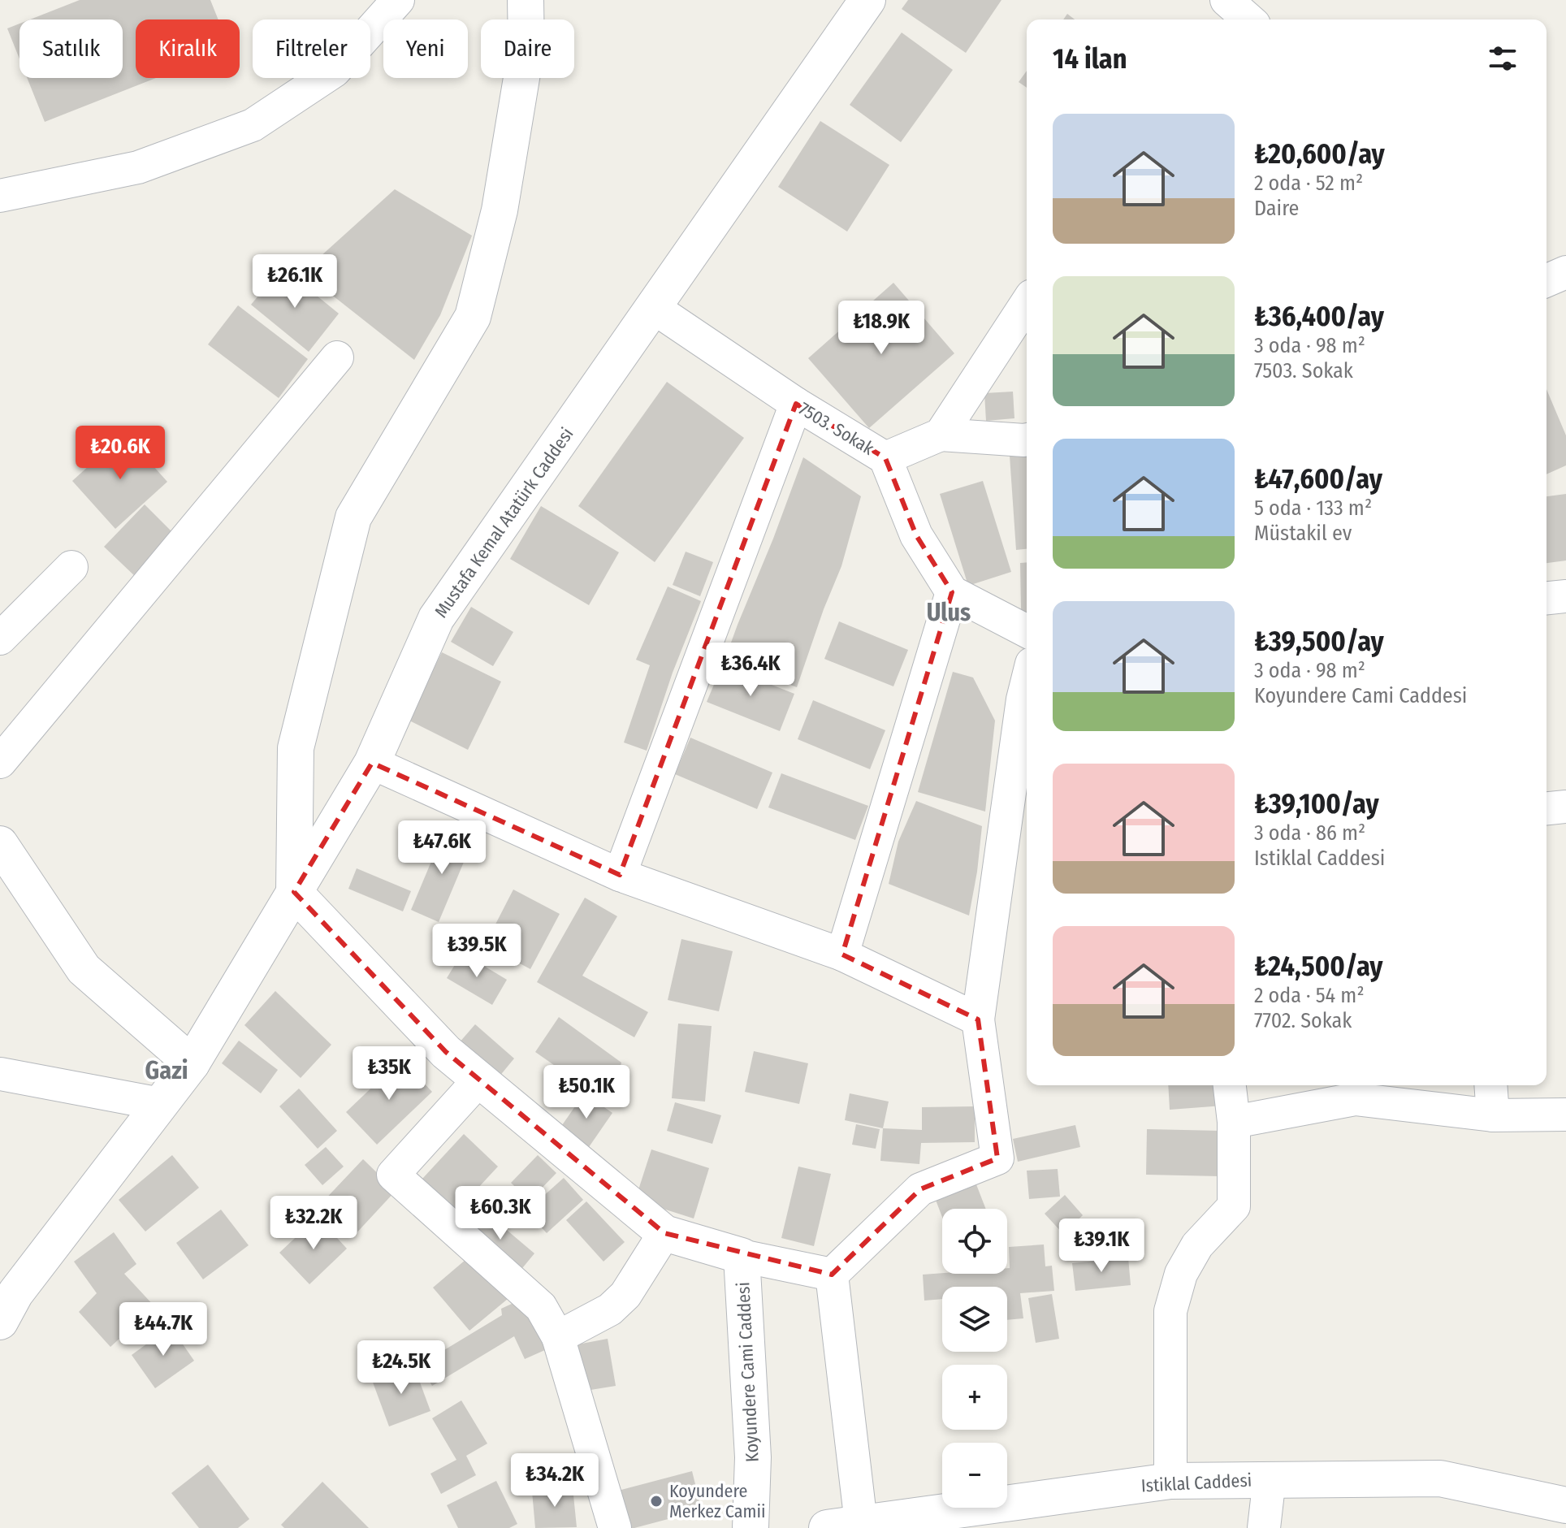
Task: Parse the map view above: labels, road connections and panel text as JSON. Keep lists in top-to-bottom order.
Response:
{
  "streets": {
    "street": [
      "7503. Sokak",
      "Mustafa Kemal Atatürk Caddesi",
      "Koyundere Cami Caddesi",
      "Istiklal Caddesi"
    ]
  },
  "crossings": [
    ["7503. Sokak", "Mustafa Kemal Atatürk Caddesi"]
  ],
  "districts": ["Ulus", "Gazi"],
  "places": ["Koyundere Merkez Camii"],
  "page": {
    "chip": [
      "Satılık",
      "Kiralık",
      "Filtreler",
      "Yeni",
      "Daire"
    ],
    "heading": "14 ilan",
    "list": [
      {
        "name": "₺20,600/ay",
        "note": "2 oda · 52 m² · Daire"
      },
      {
        "name": "₺36,400/ay",
        "note": "3 oda · 98 m² · 7503. Sokak"
      },
      {
        "name": "₺47,600/ay",
        "note": "5 oda · 133 m² · Müstakil ev"
      },
      {
        "name": "₺39,500/ay",
        "note": "3 oda · 98 m² · Koyundere Cami Caddesi"
      },
      {
        "name": "₺39,100/ay",
        "note": "3 oda · 86 m² · Istiklal Caddesi"
      },
      {
        "name": "₺24,500/ay",
        "note": "2 oda · 54 m² · 7702. Sokak"
      }
    ],
    "price": [
      "₺26.1K",
      "₺18.9K",
      "₺20.6K",
      "₺36.4K",
      "₺47.6K",
      "₺39.5K",
      "₺35K",
      "₺50.1K",
      "₺60.3K",
      "₺32.2K",
      "₺39.1K",
      "₺44.7K",
      "₺24.5K",
      "₺34.2K"
    ],
    "map_buttons": ["+", "−"]
  }
}
